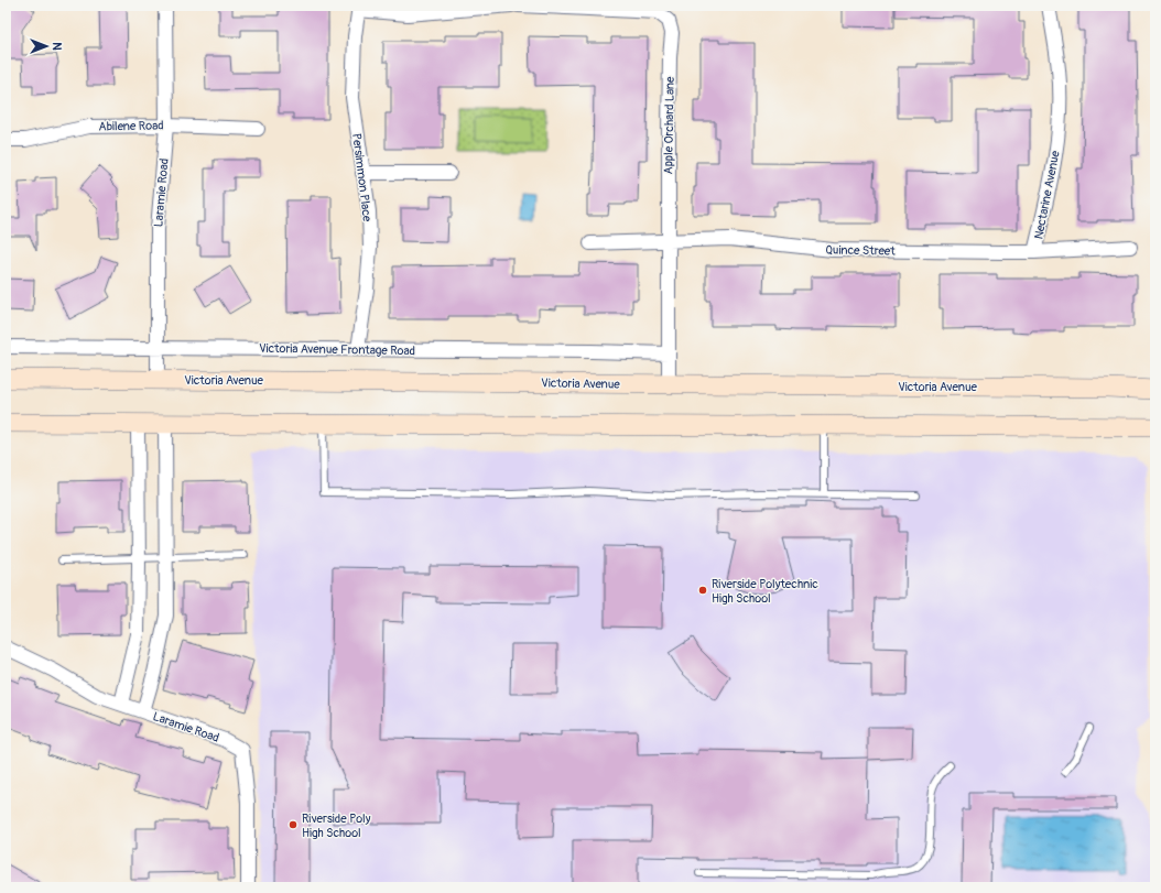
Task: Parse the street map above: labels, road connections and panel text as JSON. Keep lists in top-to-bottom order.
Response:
{
  "streets": {
    "main road": ["Victoria Avenue"],
    "street": [
      "Abilene Road",
      "Apple Orchard Lane",
      "Persimmon Place",
      "Laramie Road",
      "Nectarine Avenue",
      "Quince Street",
      "Victoria Avenue Frontage Road"
    ]
  },
  "crossings": [
    ["Abilene Road", "Laramie Road"],
    ["Apple Orchard Lane", "Quince Street"],
    ["Apple Orchard Lane", "Victoria Avenue Frontage Road"],
    ["Apple Orchard Lane", "Victoria Avenue"],
    ["Persimmon Place", "Victoria Avenue Frontage Road"],
    ["Laramie Road", "Victoria Avenue Frontage Road"],
    ["Laramie Road", "Victoria Avenue"],
    ["Nectarine Avenue", "Quince Street"]
  ],
  "places": ["Riverside Polytechnic High School", "Riverside Poly High School"],
  "north": "right"
}
